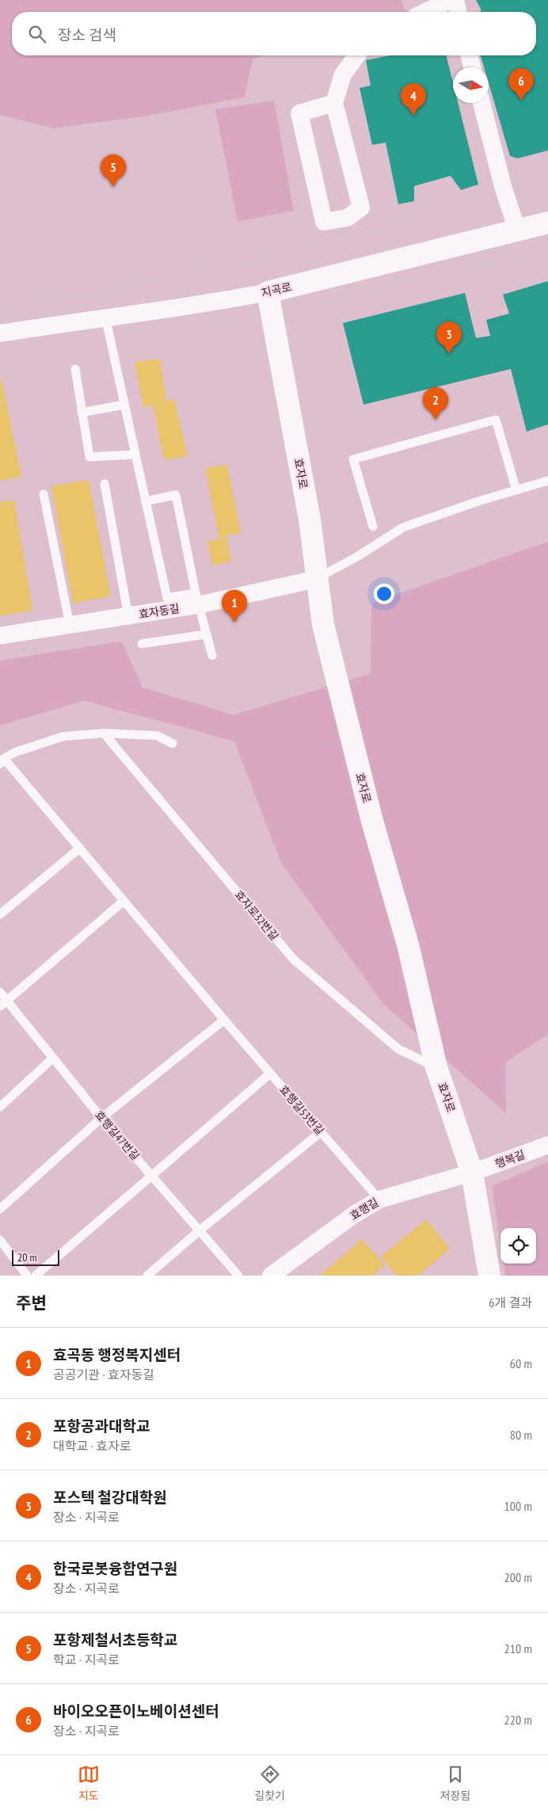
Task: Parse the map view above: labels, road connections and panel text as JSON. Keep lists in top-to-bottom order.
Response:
{
  "streets": {
    "street": [
      "지곡로",
      "효자로",
      "효자동길",
      "행복길",
      "효행길"
    ],
    "lane": ["효자로32번길", "효행길53번길", "효행길47번길"]
  },
  "crossings": [
    ["지곡로", "효자로"],
    ["효자로", "효자동길"],
    ["효자로", "효자로32번길"],
    ["효자로", "행복길"],
    ["효자로", "효행길"],
    ["효행길53번길", "효행길"],
    ["행복길", "효행길"]
  ],
  "scale_bar": "20 m",
  "north": "right",
  "page": {
    "search": "장소 검색",
    "pins": [
      "6",
      "4",
      "5",
      "3",
      "2",
      "1"
    ],
    "scale": "20 m",
    "heading": ["주변", "6개 결과"],
    "list": [
      {
        "mark": "1",
        "name": "효곡동 행정복지센터",
        "note": "공공기관 · 효자동길",
        "value": "60 m"
      },
      {
        "mark": "2",
        "name": "포항공과대학교",
        "note": "대학교 · 효자로",
        "value": "80 m"
      },
      {
        "mark": "3",
        "name": "포스텍 철강대학원",
        "note": "장소 · 지곡로",
        "value": "100 m"
      },
      {
        "mark": "4",
        "name": "한국로봇융합연구원",
        "note": "장소 · 지곡로",
        "value": "200 m"
      },
      {
        "mark": "5",
        "name": "포항제철서초등학교",
        "note": "학교 · 지곡로",
        "value": "210 m"
      },
      {
        "mark": "6",
        "name": "바이오오픈이노베이션센터",
        "note": "장소 · 지곡로",
        "value": "220 m"
      }
    ],
    "nav": ["지도", "길찾기", "저장됨"]
  }
}
